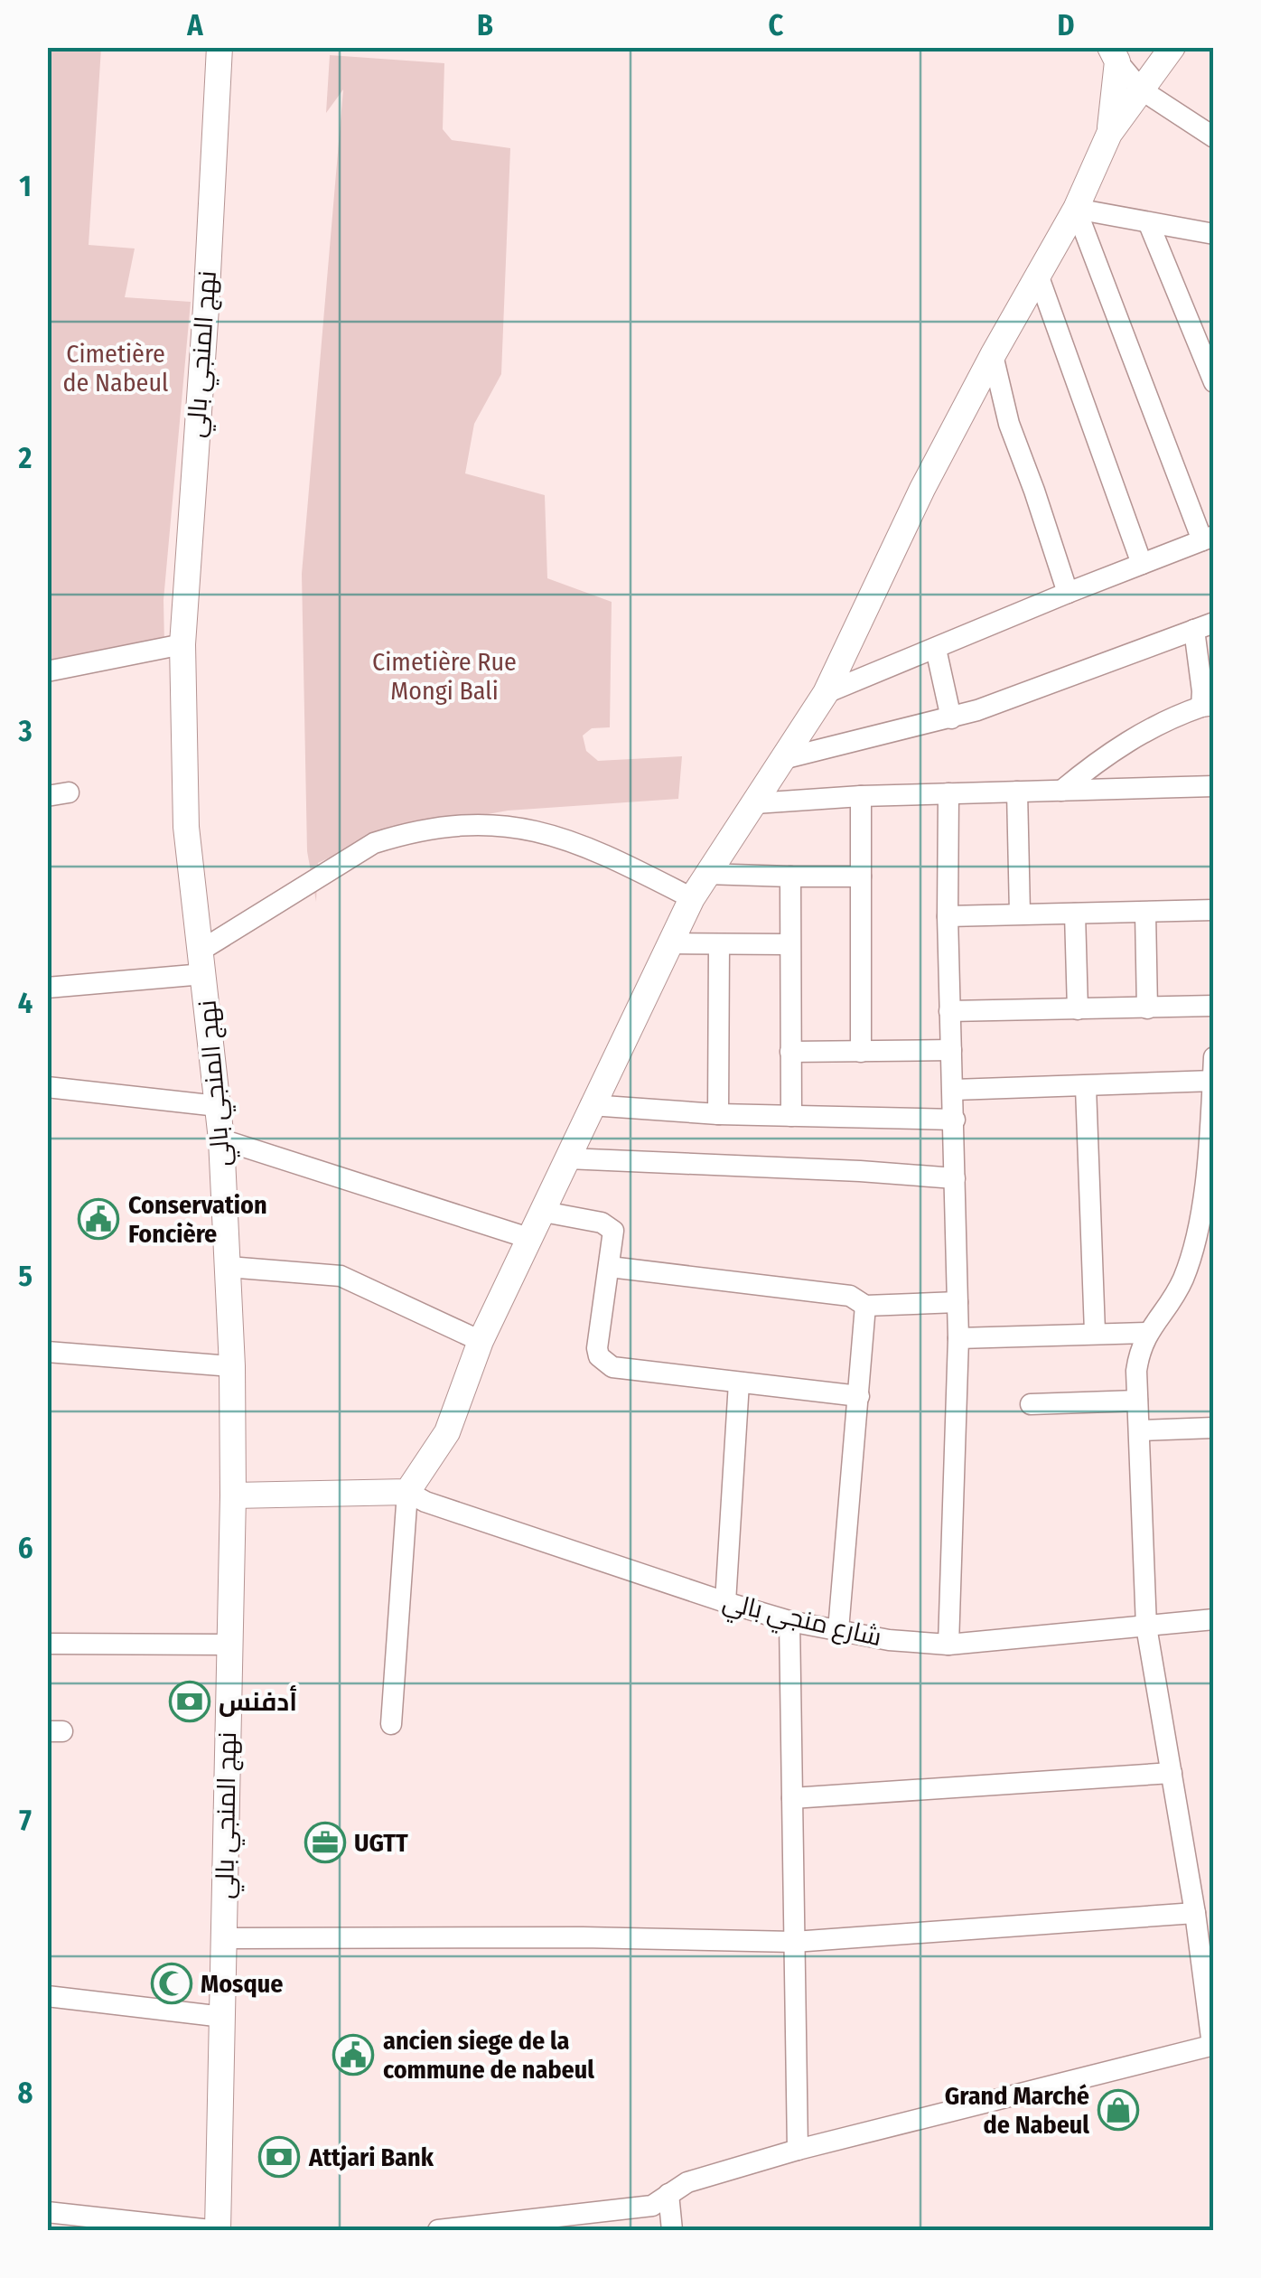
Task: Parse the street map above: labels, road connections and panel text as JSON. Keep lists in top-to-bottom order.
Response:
{
  "streets": {
    "street": ["نهج المنجي بالي", "شارع منجي بالي"]
  },
  "parks": ["Cimetière de Nabeul", "Cimetière Rue Mongi Bali"],
  "places": {
    "public building": ["Conservation Foncière", "ancien siege de la commune de nabeul"],
    "bank": ["أدفنس", "Attjari Bank"],
    "office": ["UGTT"],
    "mosque": ["Mosque"],
    "shop": ["Grand Marché de Nabeul"]
  },
  "grid": {
    "columns": [
      "A",
      "B",
      "C",
      "D"
    ],
    "rows": [
      "1",
      "2",
      "3",
      "4",
      "5",
      "6",
      "7",
      "8"
    ]
  }
}
